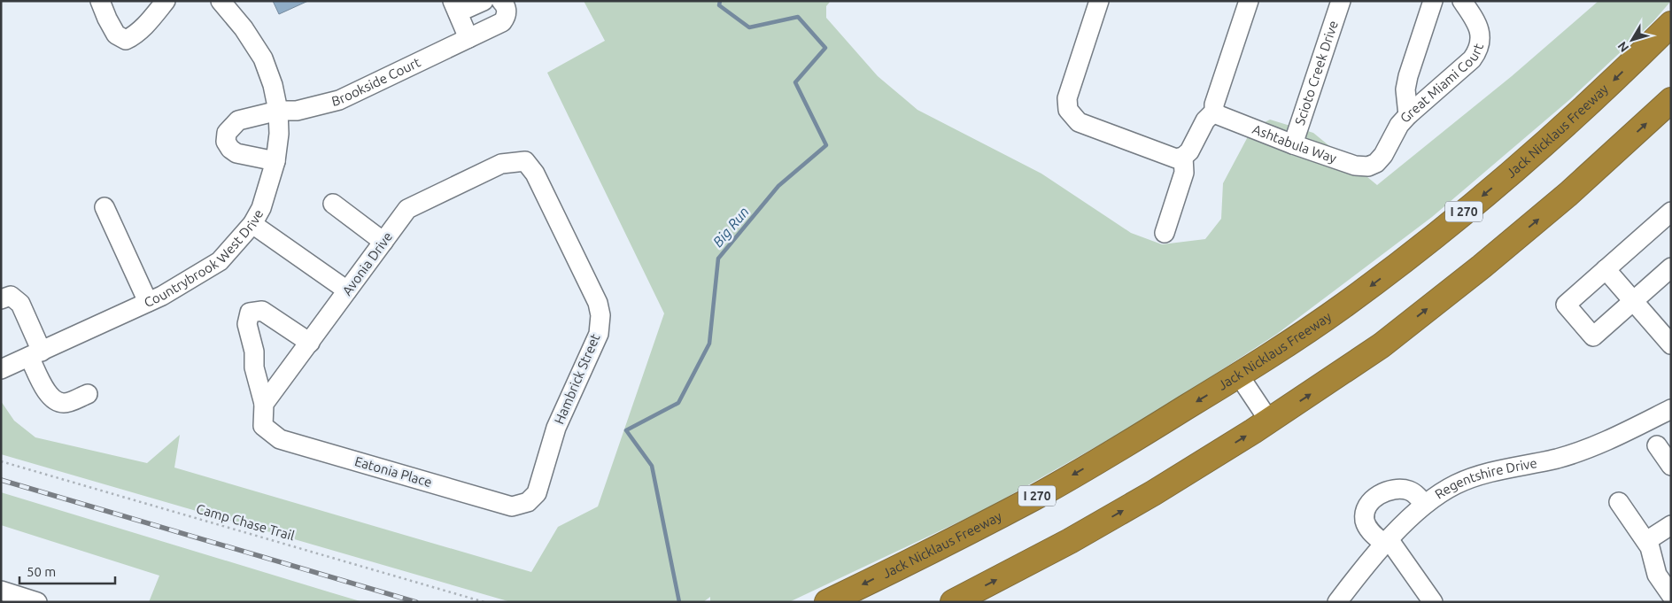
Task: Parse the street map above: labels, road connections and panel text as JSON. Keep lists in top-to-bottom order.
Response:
{
  "streets": {
    "highway": ["Jack Nicklaus Freeway", "I 270"],
    "street": [
      "Scioto Creek Drive",
      "Brookside Court",
      "Great Miami Court",
      "Ashtabula Way",
      "Countrybrook West Drive",
      "Avonia Drive",
      "Hambrick Street",
      "Eatonia Place",
      "Regentshire Drive"
    ],
    "path": ["Camp Chase Trail"]
  },
  "crossings": [
    ["Scioto Creek Drive", "Ashtabula Way"],
    ["Brookside Court", "Countrybrook West Drive"],
    ["Great Miami Court", "Ashtabula Way"],
    ["Avonia Drive", "Hambrick Street"],
    ["Avonia Drive", "Eatonia Place"],
    ["Hambrick Street", "Eatonia Place"]
  ],
  "water": ["Big Run"],
  "scale_bar": "50 m",
  "north": "bottom left"
}
